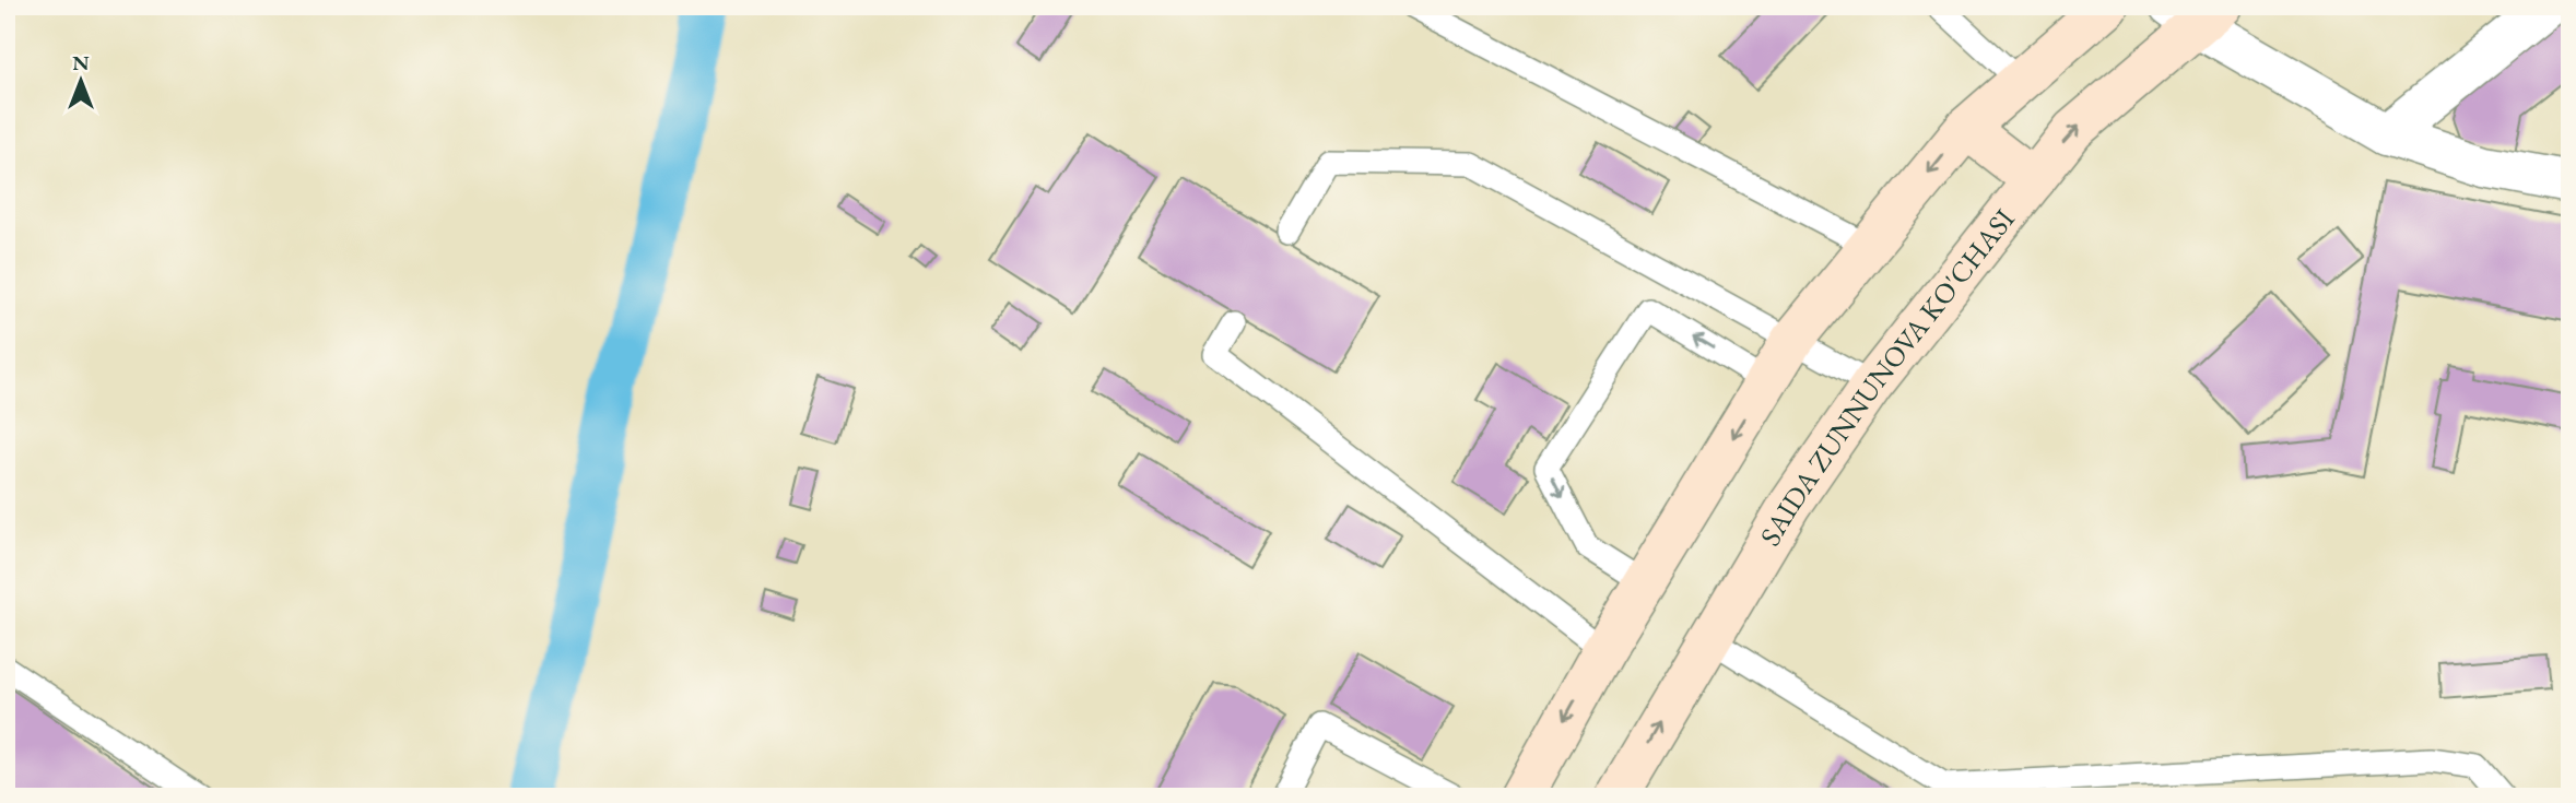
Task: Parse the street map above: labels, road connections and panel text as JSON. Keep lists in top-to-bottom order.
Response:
{
  "streets": {
    "main road": ["SAIDA ZUNNUNOVA KO'CHASI"]
  },
  "north": "top"
}
